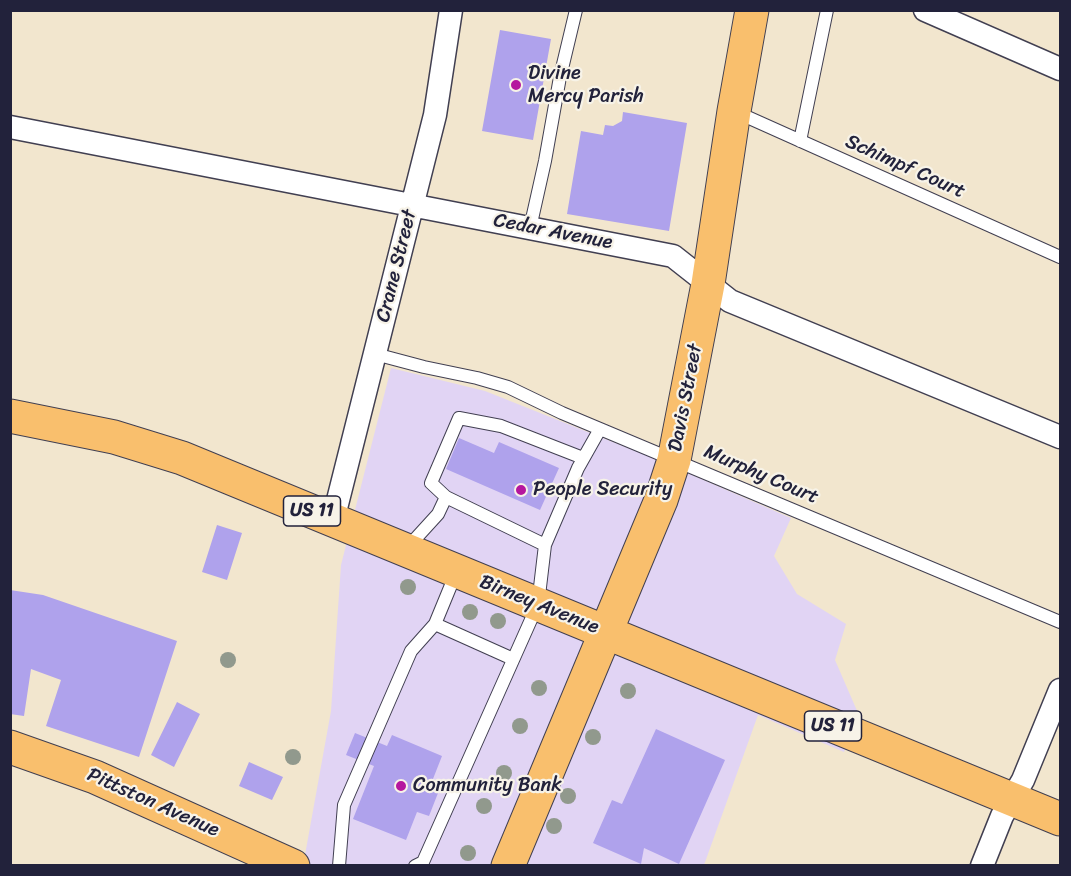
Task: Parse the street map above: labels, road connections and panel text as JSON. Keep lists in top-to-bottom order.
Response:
{
  "streets": {
    "main road": [
      "Davis Street",
      "US 11",
      "Birney Avenue",
      "Pittston Avenue"
    ],
    "street": ["Cedar Avenue", "Crane Street"],
    "lane": ["Schimpf Court", "Murphy Court"]
  },
  "crossings": [
    ["Schimpf Court", "Davis Street"],
    ["Cedar Avenue", "Crane Street"],
    ["Cedar Avenue", "Davis Street"],
    ["Crane Street", "Murphy Court"],
    ["Crane Street", "Birney Avenue"],
    ["Davis Street", "Murphy Court"],
    ["Davis Street", "Birney Avenue"]
  ],
  "places": ["Divine Mercy Parish", "People Security", "Community Bank"]
}
